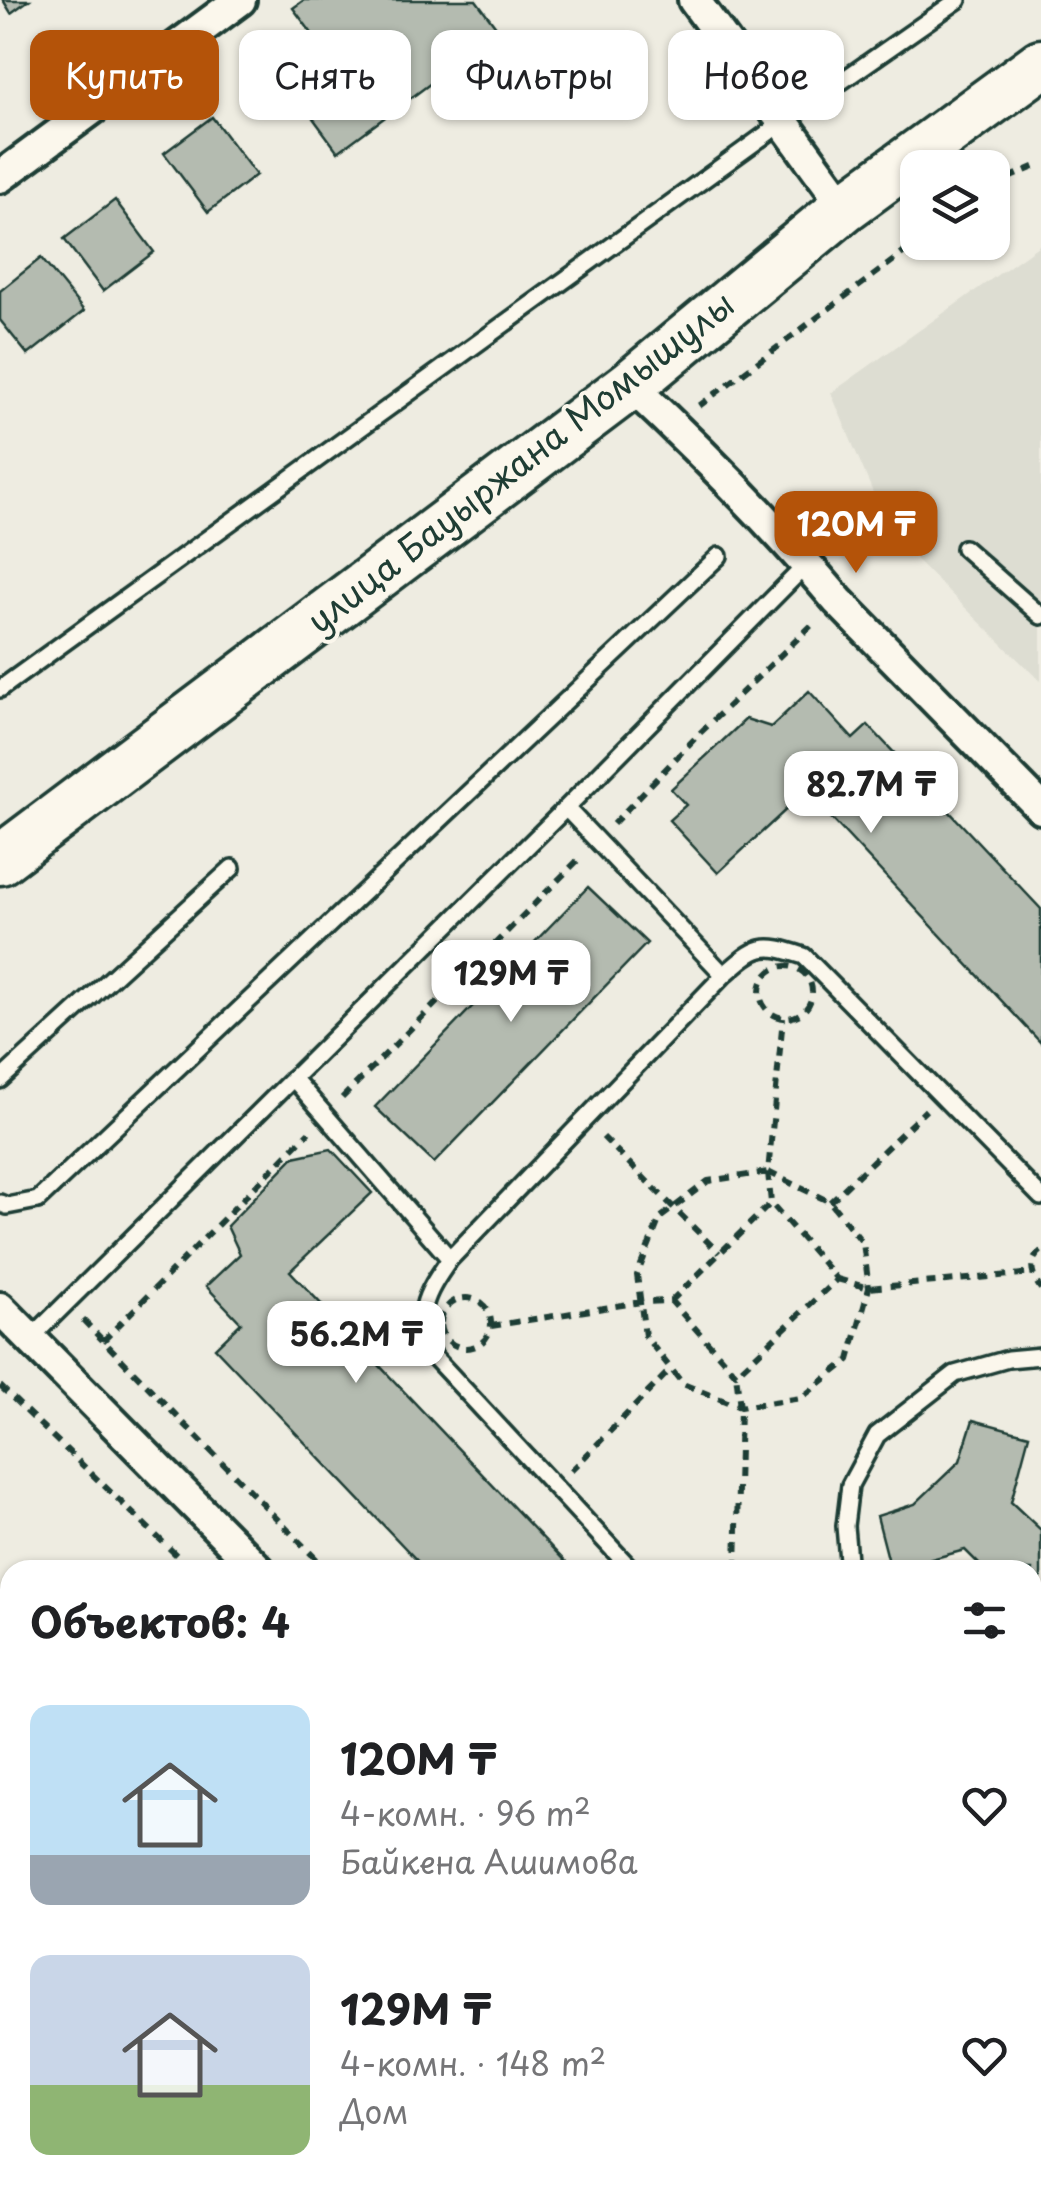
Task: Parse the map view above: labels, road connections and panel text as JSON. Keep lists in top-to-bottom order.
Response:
{
  "streets": {
    "main road": ["улица Бауыржана Момышулы"]
  },
  "page": {
    "chip": [
      "Купить",
      "Снять",
      "Фильтры",
      "Новое"
    ],
    "price": [
      "120M ₸",
      "82.7M ₸",
      "129M ₸",
      "56.2M ₸"
    ],
    "heading": "Объектов: 4",
    "list": [
      {
        "name": "120M ₸",
        "note": "4-комн. · 96 m² · Байкена Ашимова"
      },
      {
        "name": "129M ₸",
        "note": "4-комн. · 148 m² · Дом"
      }
    ]
  }
}
